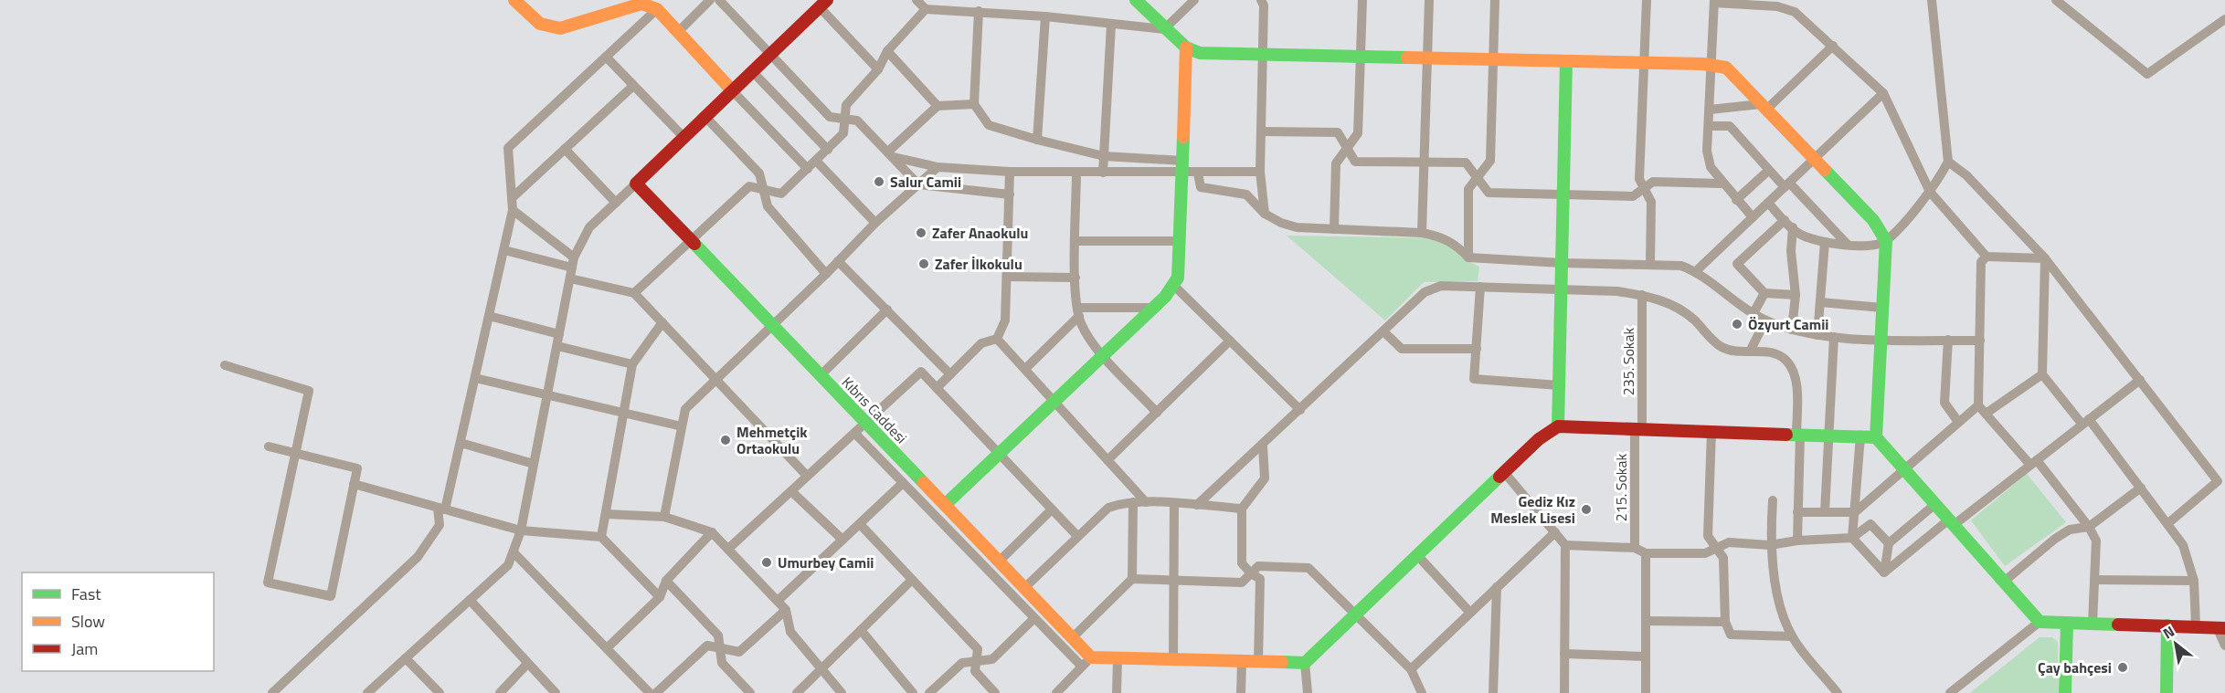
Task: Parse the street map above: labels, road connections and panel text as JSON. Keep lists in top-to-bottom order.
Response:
{
  "streets": {
    "street": ["235. Sokak", "Kıbrıs Caddesi", "215. Sokak"]
  },
  "crossings": [
    ["235. Sokak", "215. Sokak"]
  ],
  "places": [
    "Salur Camii",
    "Zafer Anaokulu",
    "Zafer İlkokulu",
    "Özyurt Camii",
    "Mehmetçik Ortaokulu",
    "Gediz Kız Meslek Lisesi",
    "Umurbey Camii",
    "Çay bahçesi"
  ],
  "legend": ["Fast", "Slow", "Jam"],
  "north": "top left"
}
